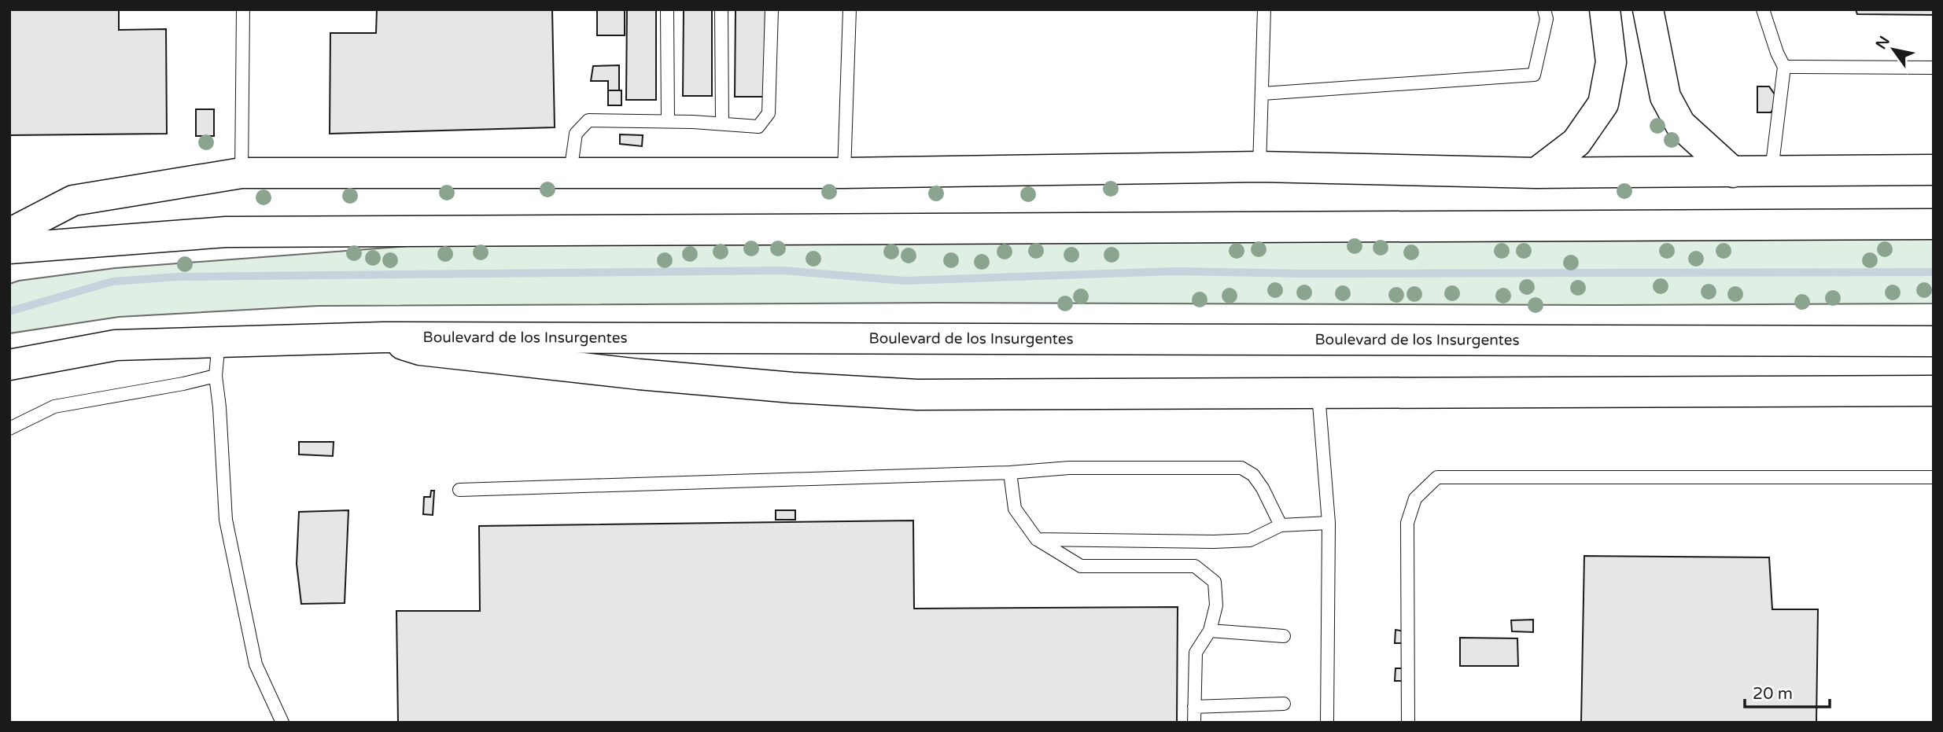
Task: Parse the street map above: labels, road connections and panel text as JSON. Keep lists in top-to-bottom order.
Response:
{
  "streets": {
    "main road": ["Boulevard de los Insurgentes"]
  },
  "scale_bar": "20 m",
  "north": "top left"
}
